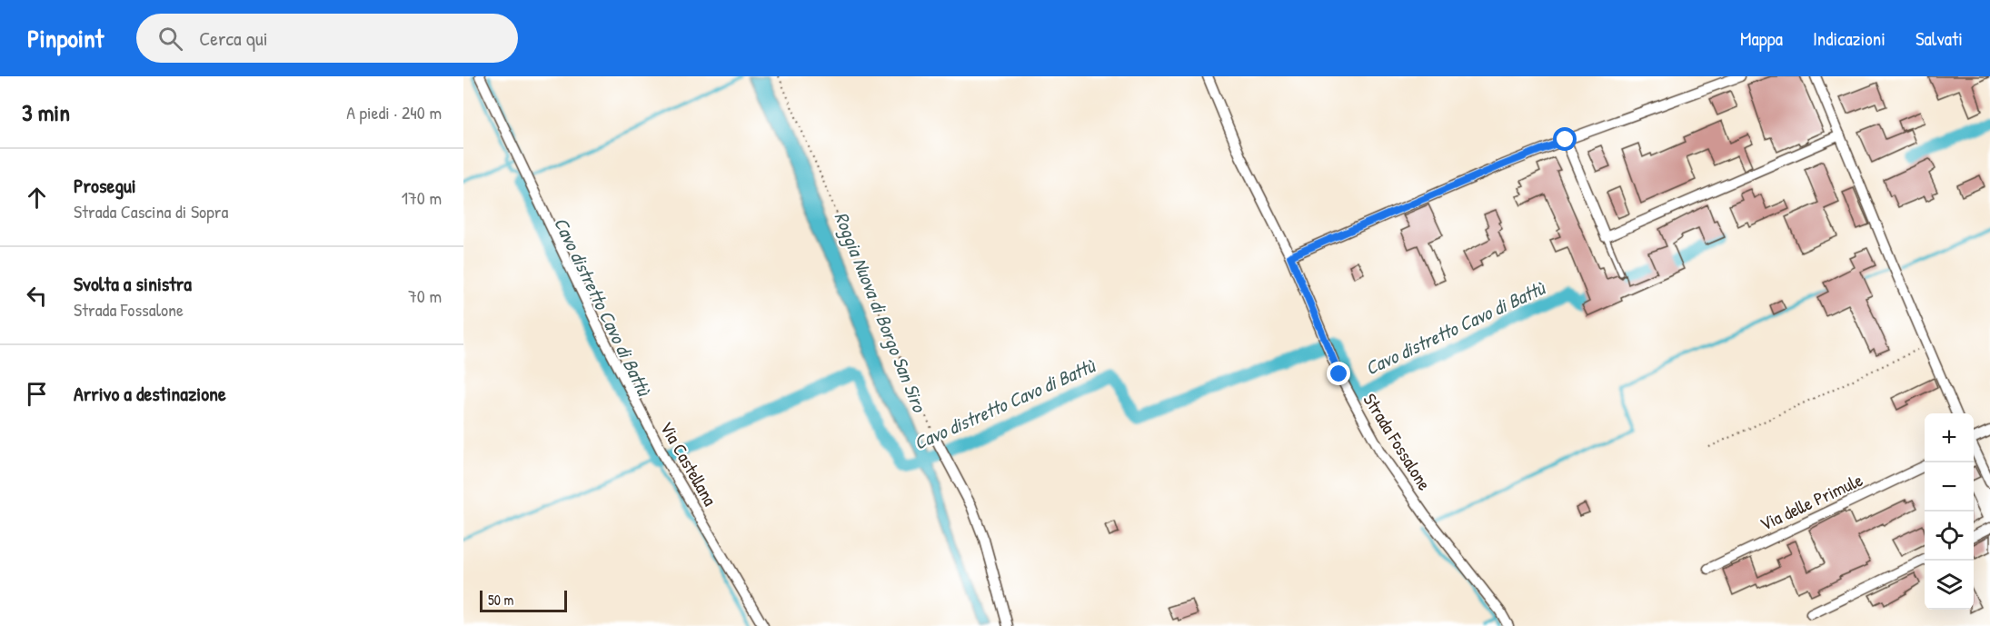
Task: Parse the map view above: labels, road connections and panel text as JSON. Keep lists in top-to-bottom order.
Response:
{
  "streets": {
    "street": ["Strada Fossalone", "Via Castellana", "Via delle Primule"]
  },
  "water": ["Cavo distretto Cavo di Battù", "Roggia Nuova di Borgo San Siro"],
  "scale_bar": "50 m",
  "page": {
    "header": "Pinpoint",
    "search": "Cerca qui",
    "nav": ["Mappa", "Indicazioni", "Salvati"],
    "heading": ["3 min", "A piedi · 240 m"],
    "list": [
      ["Prosegui", "Strada Cascina di Sopra", "170 m"],
      ["Svolta a sinistra", "Strada Fossalone", "70 m"],
      "Arrivo a destinazione"
    ],
    "map_buttons": ["+", "−"],
    "scale": "50 m"
  }
}
